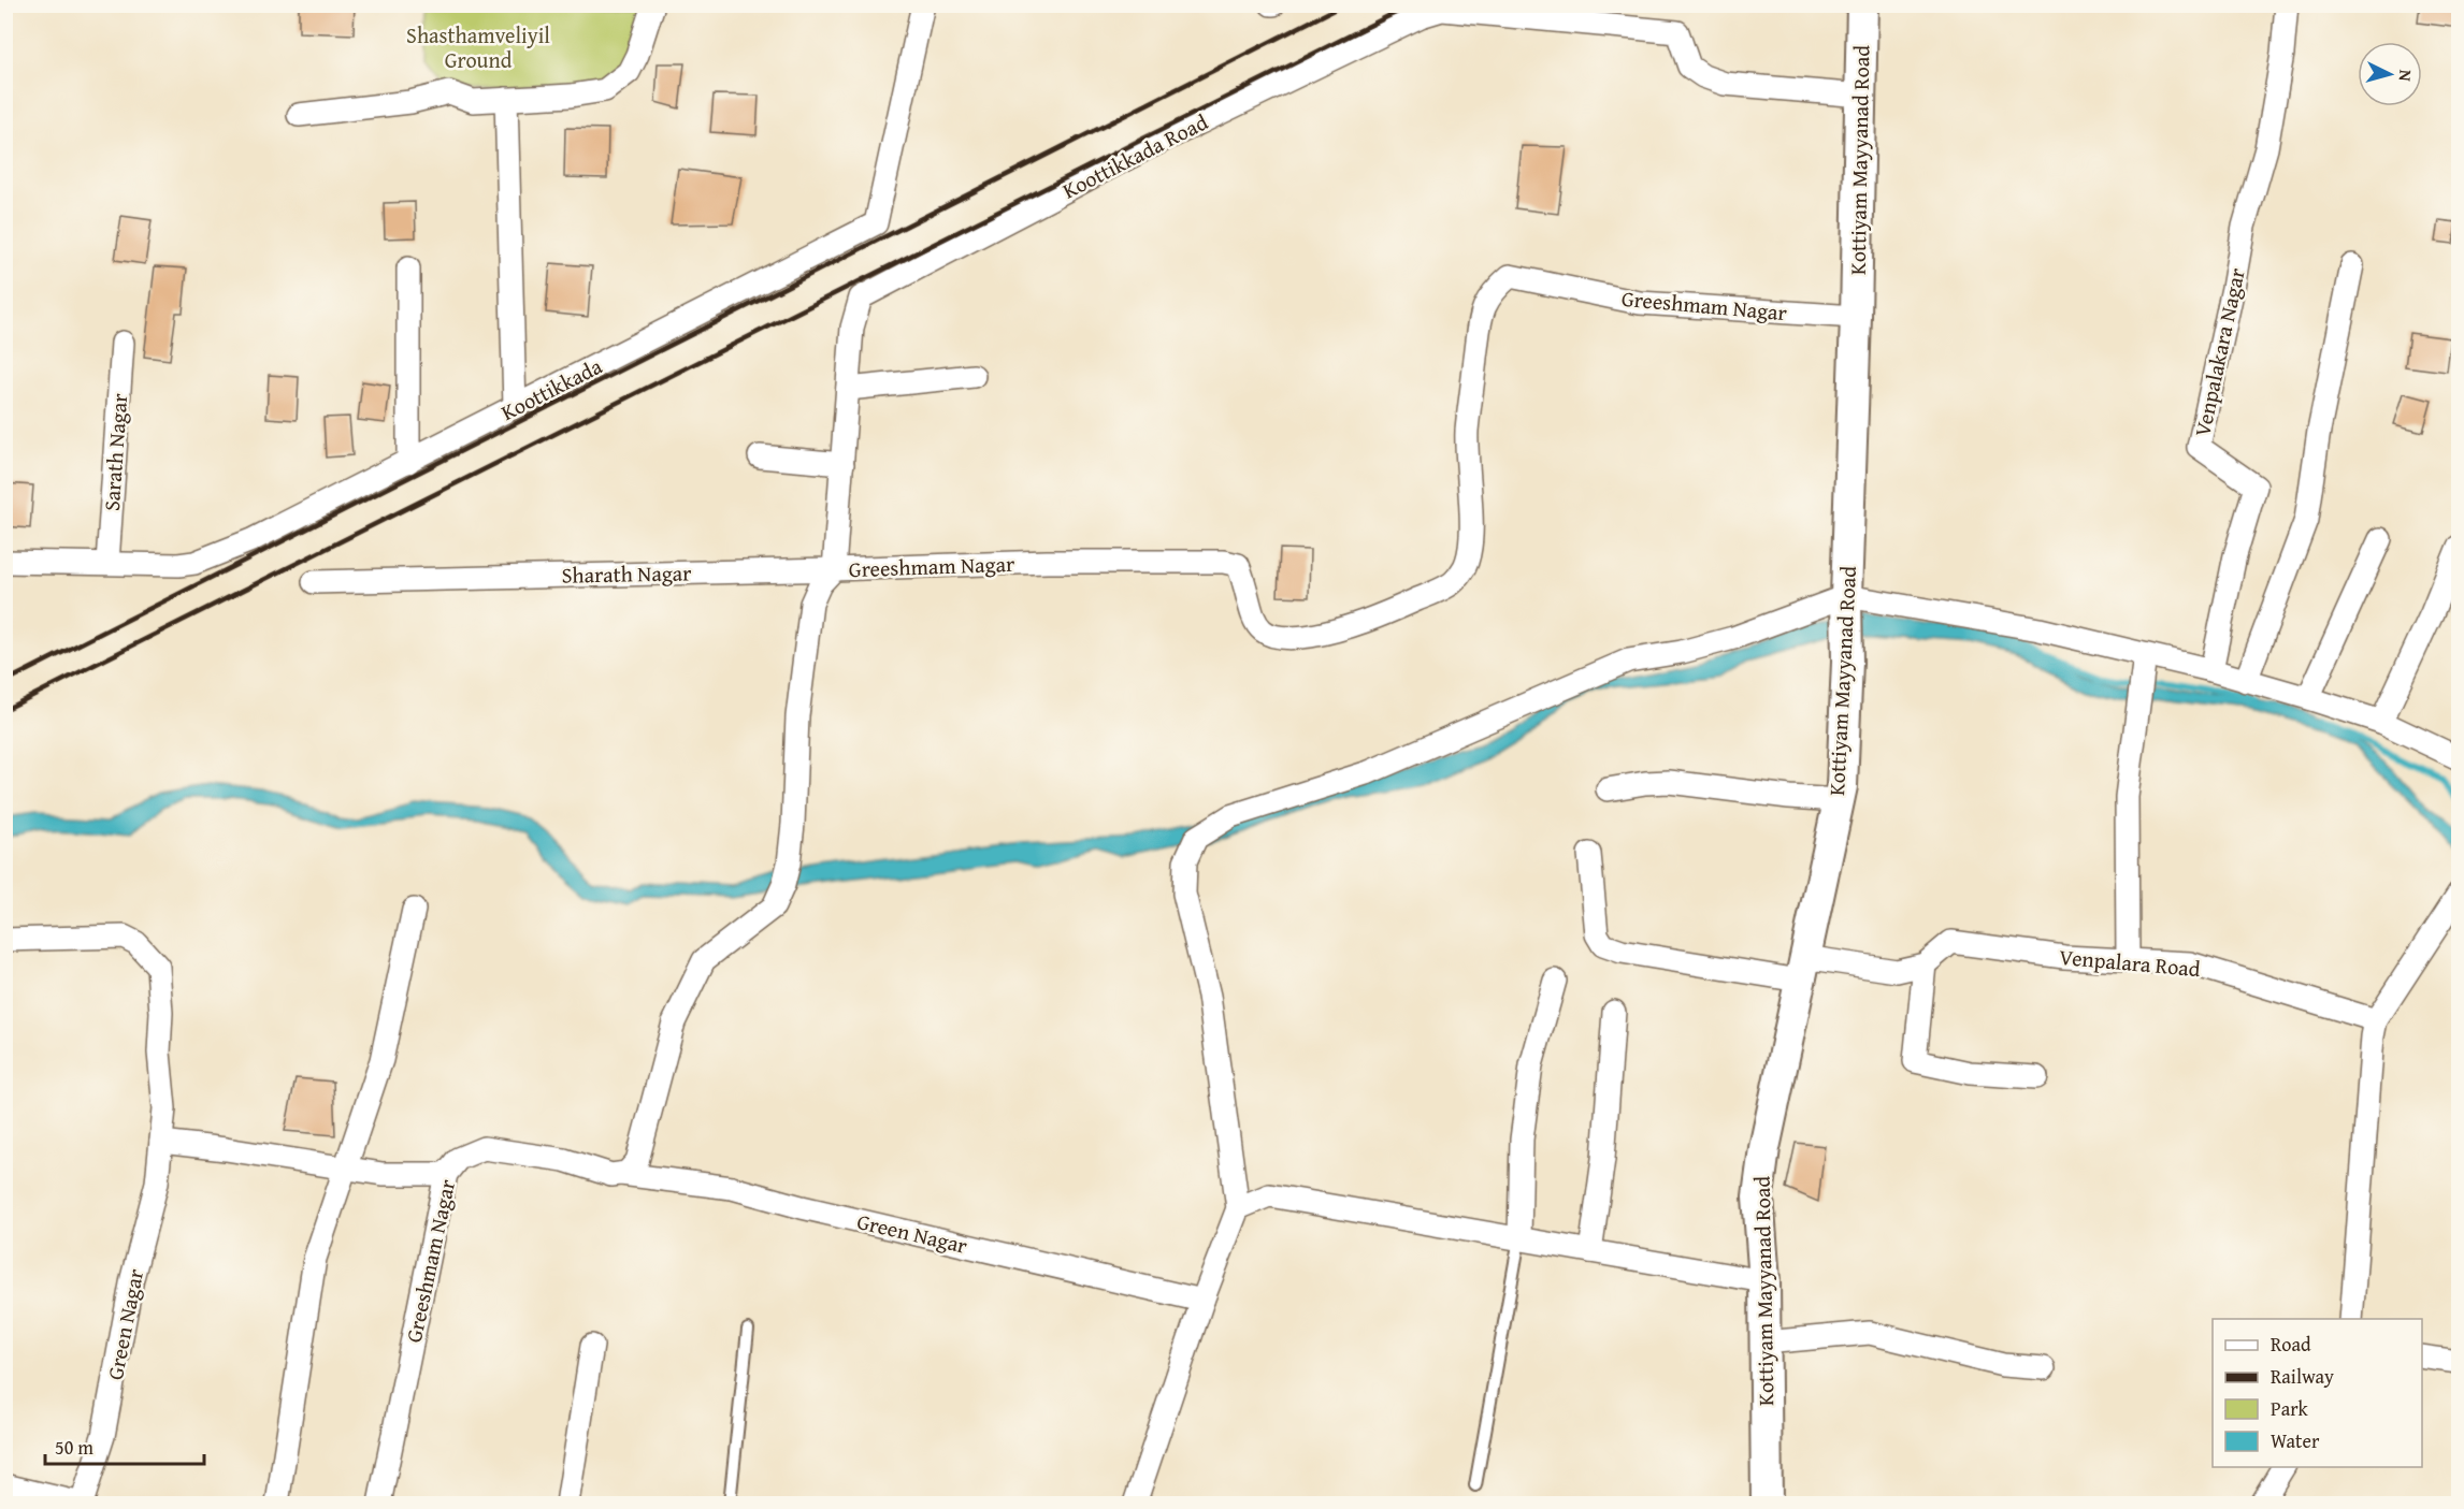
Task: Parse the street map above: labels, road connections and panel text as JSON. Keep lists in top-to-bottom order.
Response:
{
  "streets": {
    "main road": ["Kottiyam Mayyanad Road"],
    "street": [
      "Koottikkada Road",
      "Greeshmam Nagar",
      "Venpalakara Nagar",
      "Koottikkada",
      "Sarath Nagar",
      "Sharath Nagar",
      "Venpalara Road",
      "Green Nagar"
    ]
  },
  "crossings": [
    ["Koottikkada Road", "Kottiyam Mayyanad Road"],
    ["Kottiyam Mayyanad Road", "Greeshmam Nagar"],
    ["Kottiyam Mayyanad Road", "Venpalara Road"],
    ["Greeshmam Nagar", "Sharath Nagar"],
    ["Greeshmam Nagar", "Green Nagar"],
    ["Koottikkada", "Sarath Nagar"]
  ],
  "parks": ["Shasthamveliyil Ground"],
  "legend": [
    "Road",
    "Railway",
    "Park",
    "Water"
  ],
  "scale_bar": "50 m",
  "north": "right"
}
